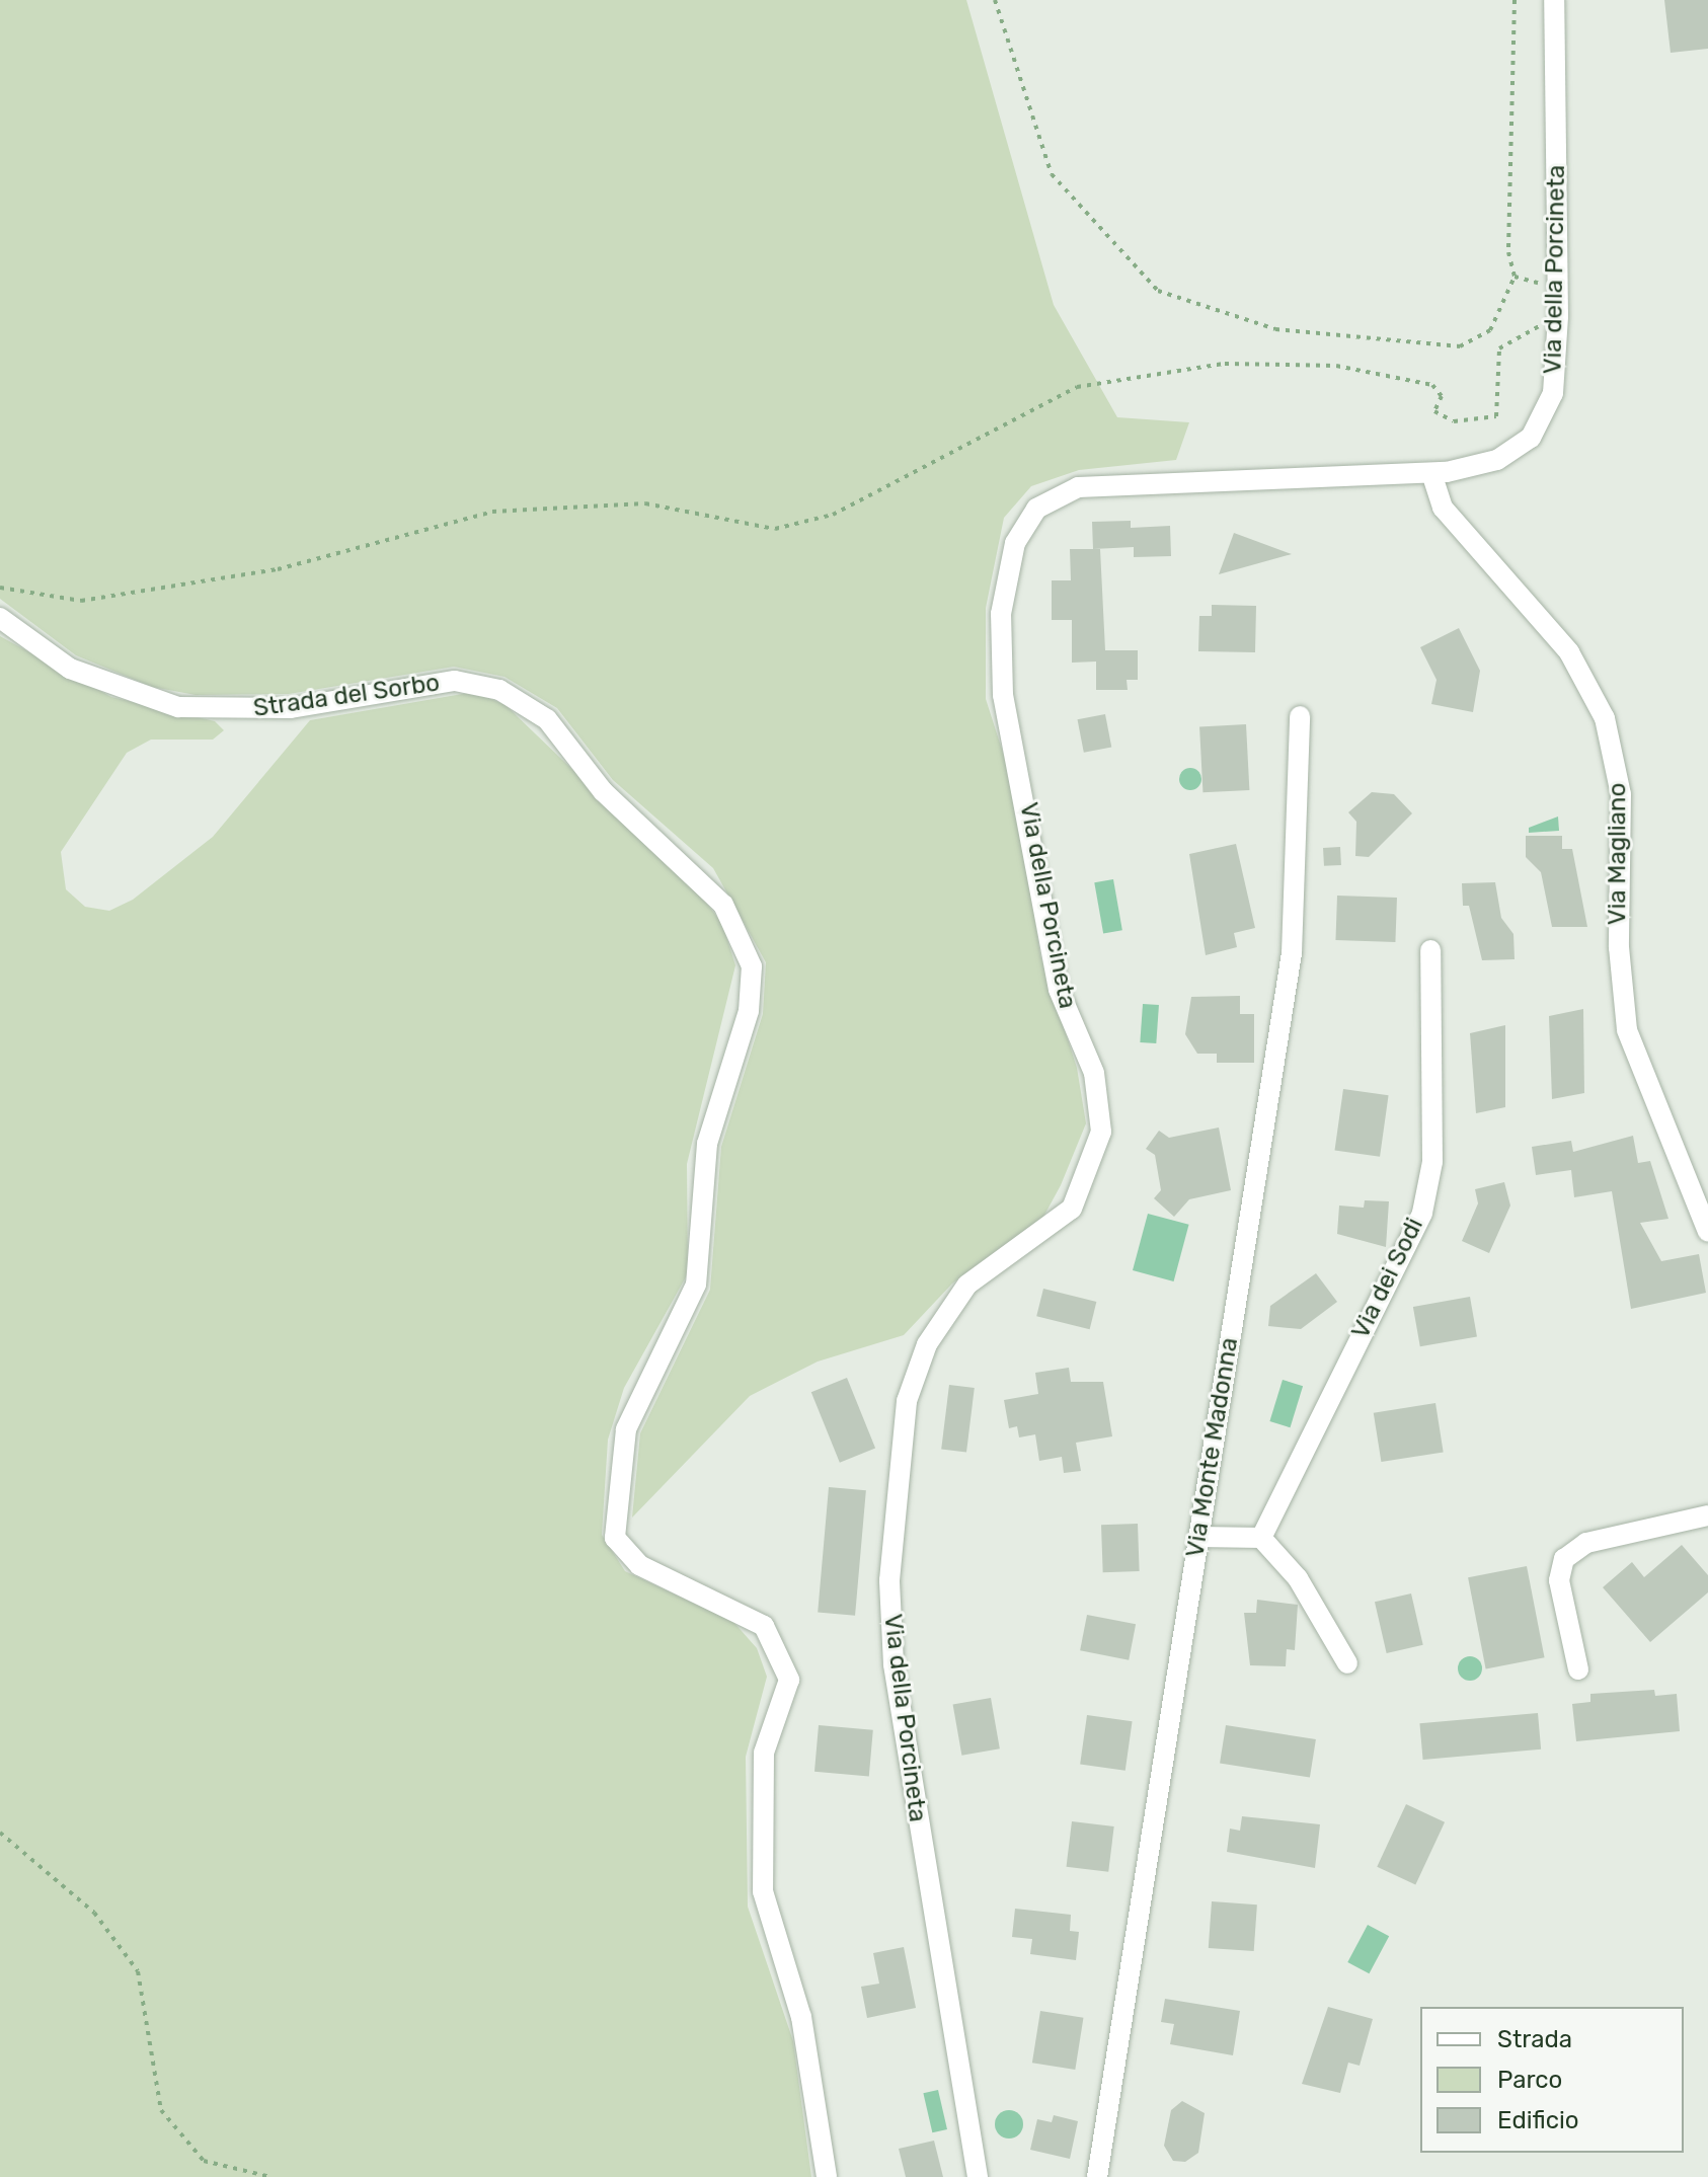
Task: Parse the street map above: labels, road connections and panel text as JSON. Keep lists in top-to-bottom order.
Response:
{
  "streets": {
    "street": [
      "Via della Porcineta",
      "Strada del Sorbo",
      "Via Magliano",
      "Via dei Sodi",
      "Via Monte Madonna"
    ]
  },
  "crossings": [
    ["Via della Porcineta", "Via Magliano"]
  ],
  "legend": ["Strada", "Parco", "Edificio"]
}
